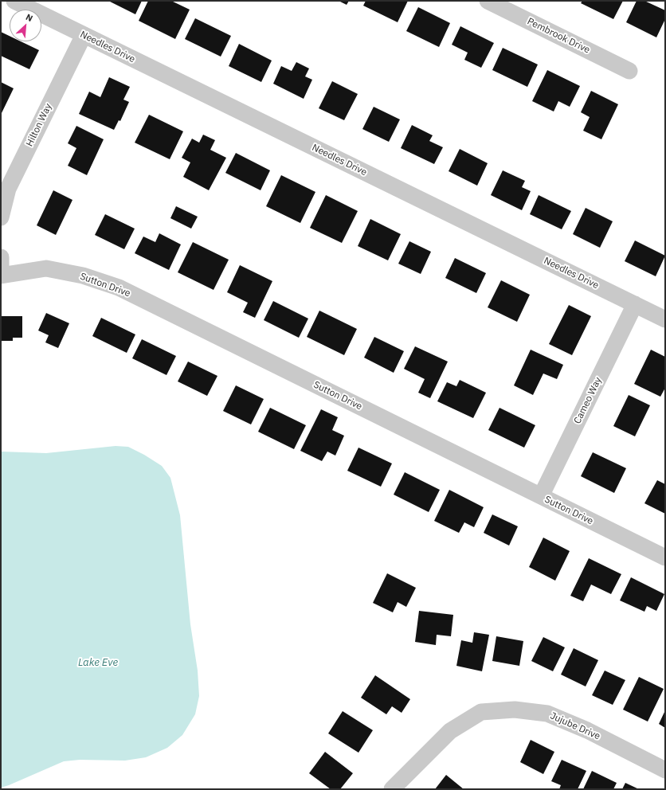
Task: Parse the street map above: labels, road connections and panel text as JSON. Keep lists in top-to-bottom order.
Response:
{
  "streets": {
    "street": [
      "Pembrook Drive",
      "Needles Drive",
      "Hilton Way",
      "Sutton Drive",
      "Cameo Way",
      "Jujube Drive"
    ]
  },
  "crossings": [
    ["Needles Drive", "Hilton Way"],
    ["Needles Drive", "Cameo Way"],
    ["Sutton Drive", "Cameo Way"]
  ],
  "water": ["Lake Eve"],
  "north": "top right"
}
